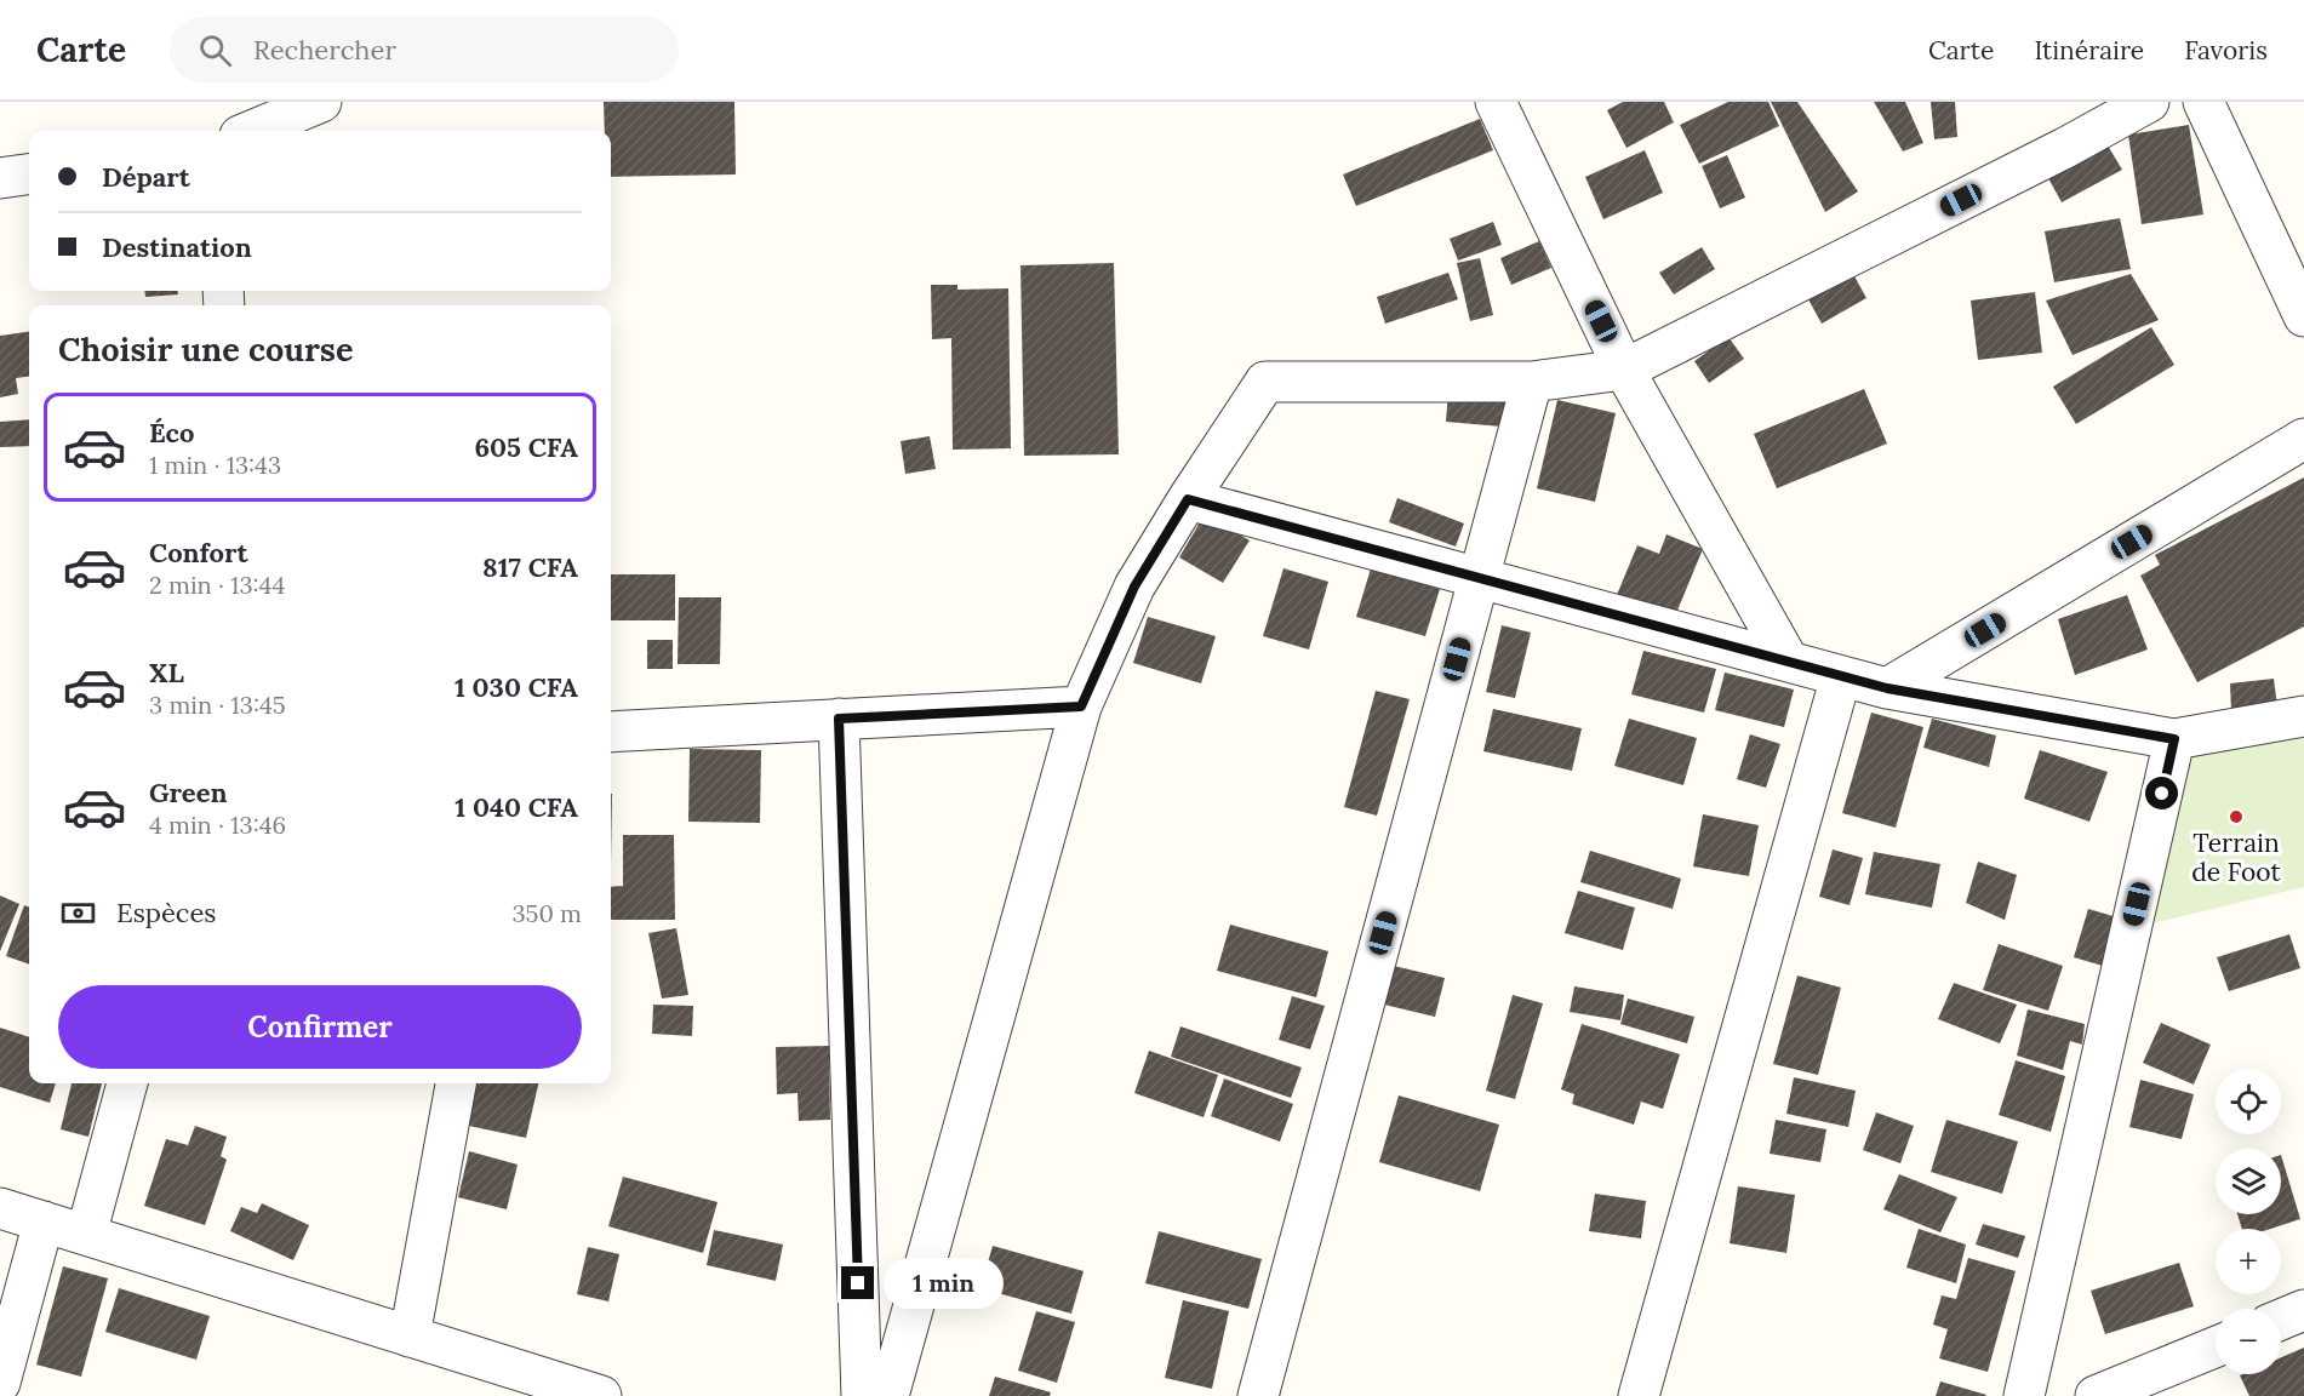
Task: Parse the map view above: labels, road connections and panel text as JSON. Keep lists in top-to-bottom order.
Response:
{
  "places": ["Terrain de Foot"],
  "page": {
    "header": "Carte",
    "search": "Rechercher",
    "nav": ["Carte", "Itinéraire", "Favoris"],
    "banner": ["Départ", "Destination"],
    "heading": "Choisir une course",
    "list": [
      {
        "name": "Éco",
        "note": "1 min · 13:43",
        "value": "605 CFA"
      },
      {
        "name": "Confort",
        "note": "2 min · 13:44",
        "value": "817 CFA"
      },
      {
        "name": "XL",
        "note": "3 min · 13:45",
        "value": "1 030 CFA"
      },
      {
        "name": "Green",
        "note": "4 min · 13:46",
        "value": "1 040 CFA"
      }
    ],
    "pay": ["Espèces", "350 m"],
    "buttons": "Confirmer",
    "map_buttons": ["+", "−"],
    "bubble": "1 min"
  }
}
